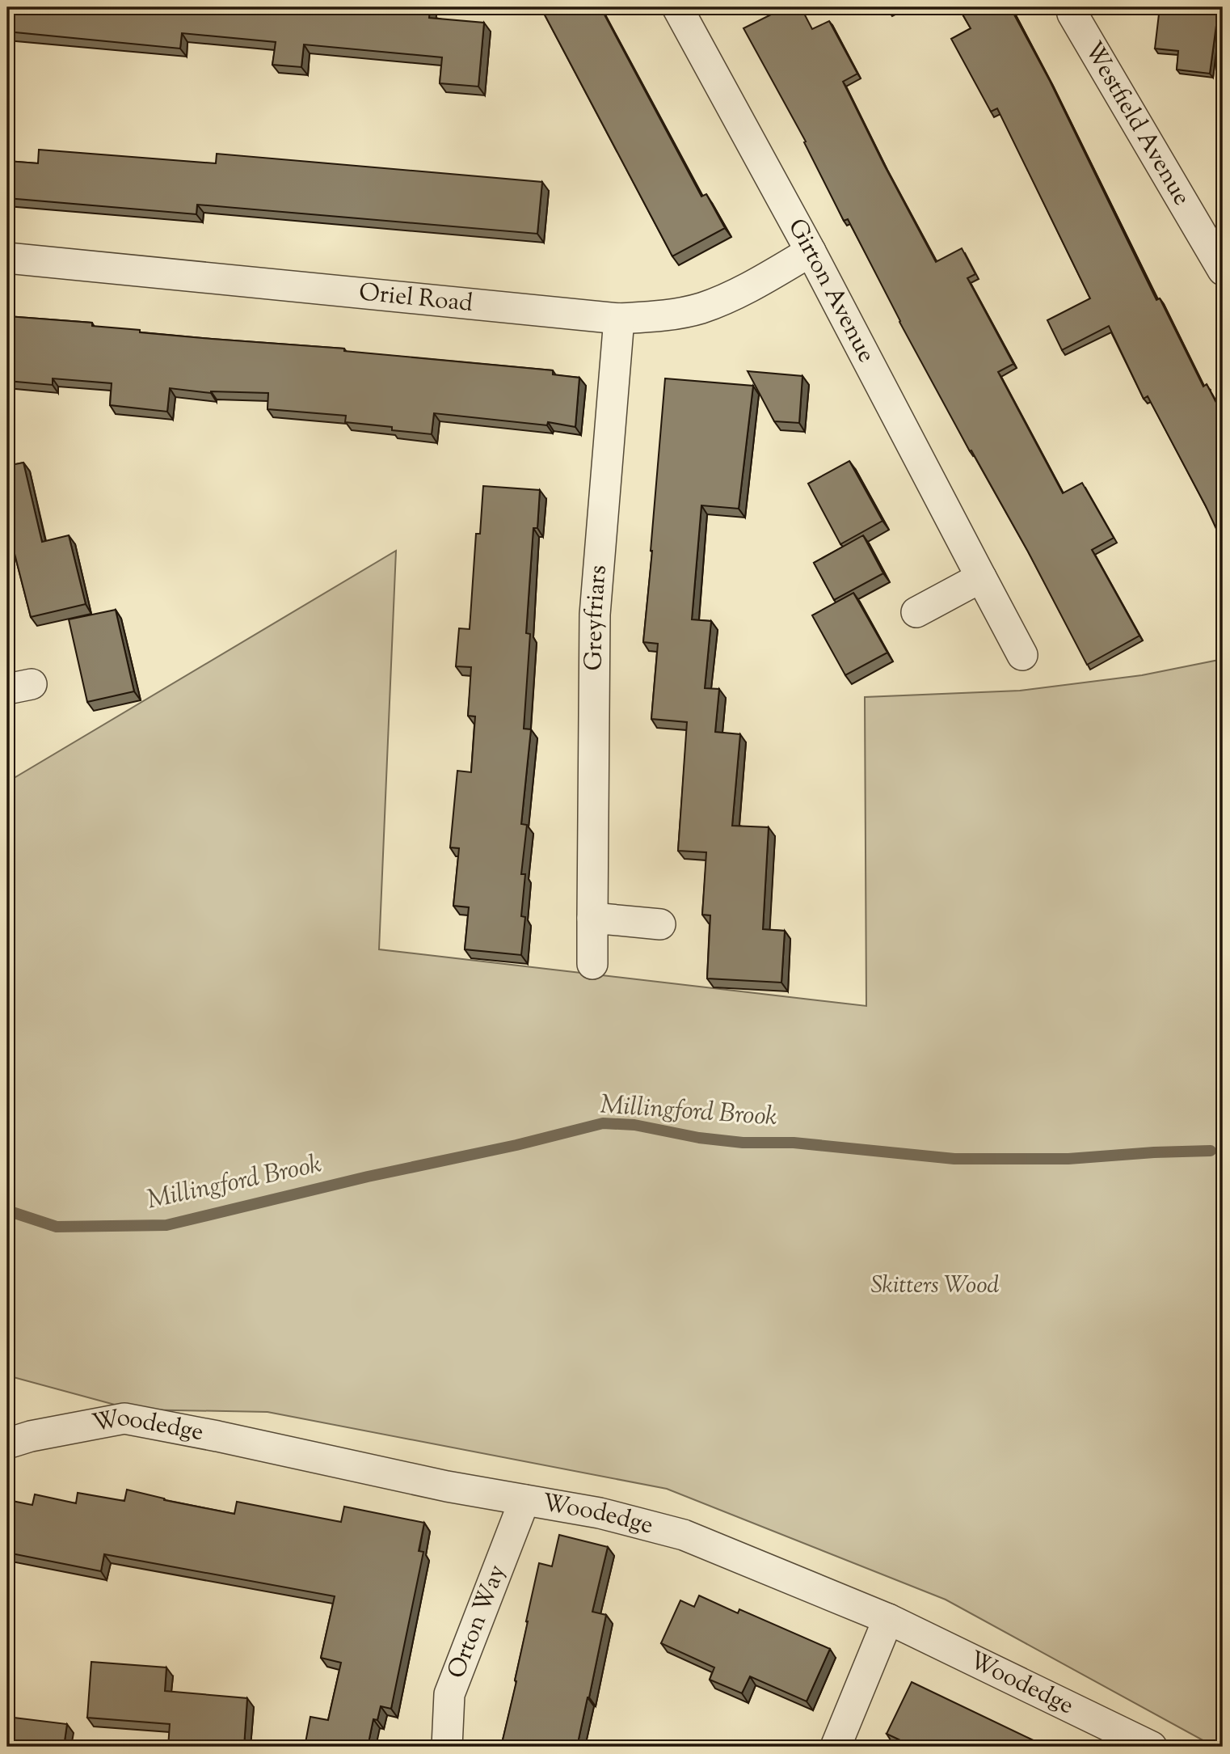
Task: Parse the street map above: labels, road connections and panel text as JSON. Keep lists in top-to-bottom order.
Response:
{
  "streets": {
    "street": [
      "Westfield Avenue",
      "Girton Avenue",
      "Oriel Road",
      "Greyfriars",
      "Woodedge",
      "Orton Way"
    ]
  },
  "crossings": [
    ["Girton Avenue", "Oriel Road"],
    ["Oriel Road", "Greyfriars"],
    ["Woodedge", "Orton Way"]
  ],
  "water": ["Millingford Brook"],
  "parks": ["Skitters Wood"]
}
